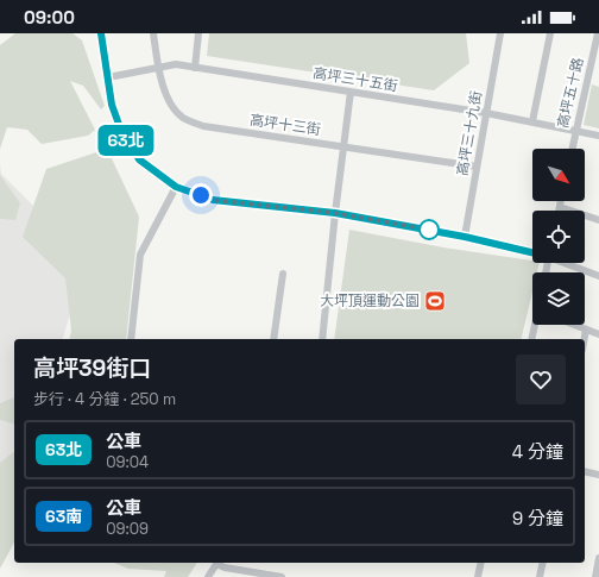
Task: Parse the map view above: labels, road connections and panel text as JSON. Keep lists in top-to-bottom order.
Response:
{
  "streets": {
    "street": [
      "高坪三十五街",
      "高坪五十路",
      "高坪十三街",
      "高坪三十九街"
    ]
  },
  "crossings": [
    ["高坪三十五街", "高坪五十路"],
    ["高坪三十五街", "高坪十三街"],
    ["高坪三十五街", "高坪三十九街"],
    ["高坪十三街", "高坪三十九街"]
  ],
  "places": {
    "sports": ["大坪頂運動公園"]
  },
  "lines": ["bus line 63北"],
  "north": "bottom right",
  "page": {
    "status": "09:00",
    "on_map": "63北",
    "heading": ["高坪39街口", "步行 · 4 分鐘 · 250 m"],
    "list": [
      {
        "mark": "63北",
        "name": "公車",
        "note": "09:04",
        "value": "4 分鐘"
      },
      {
        "mark": "63南",
        "name": "公車",
        "note": "09:09",
        "value": "9 分鐘"
      }
    ]
  }
}
